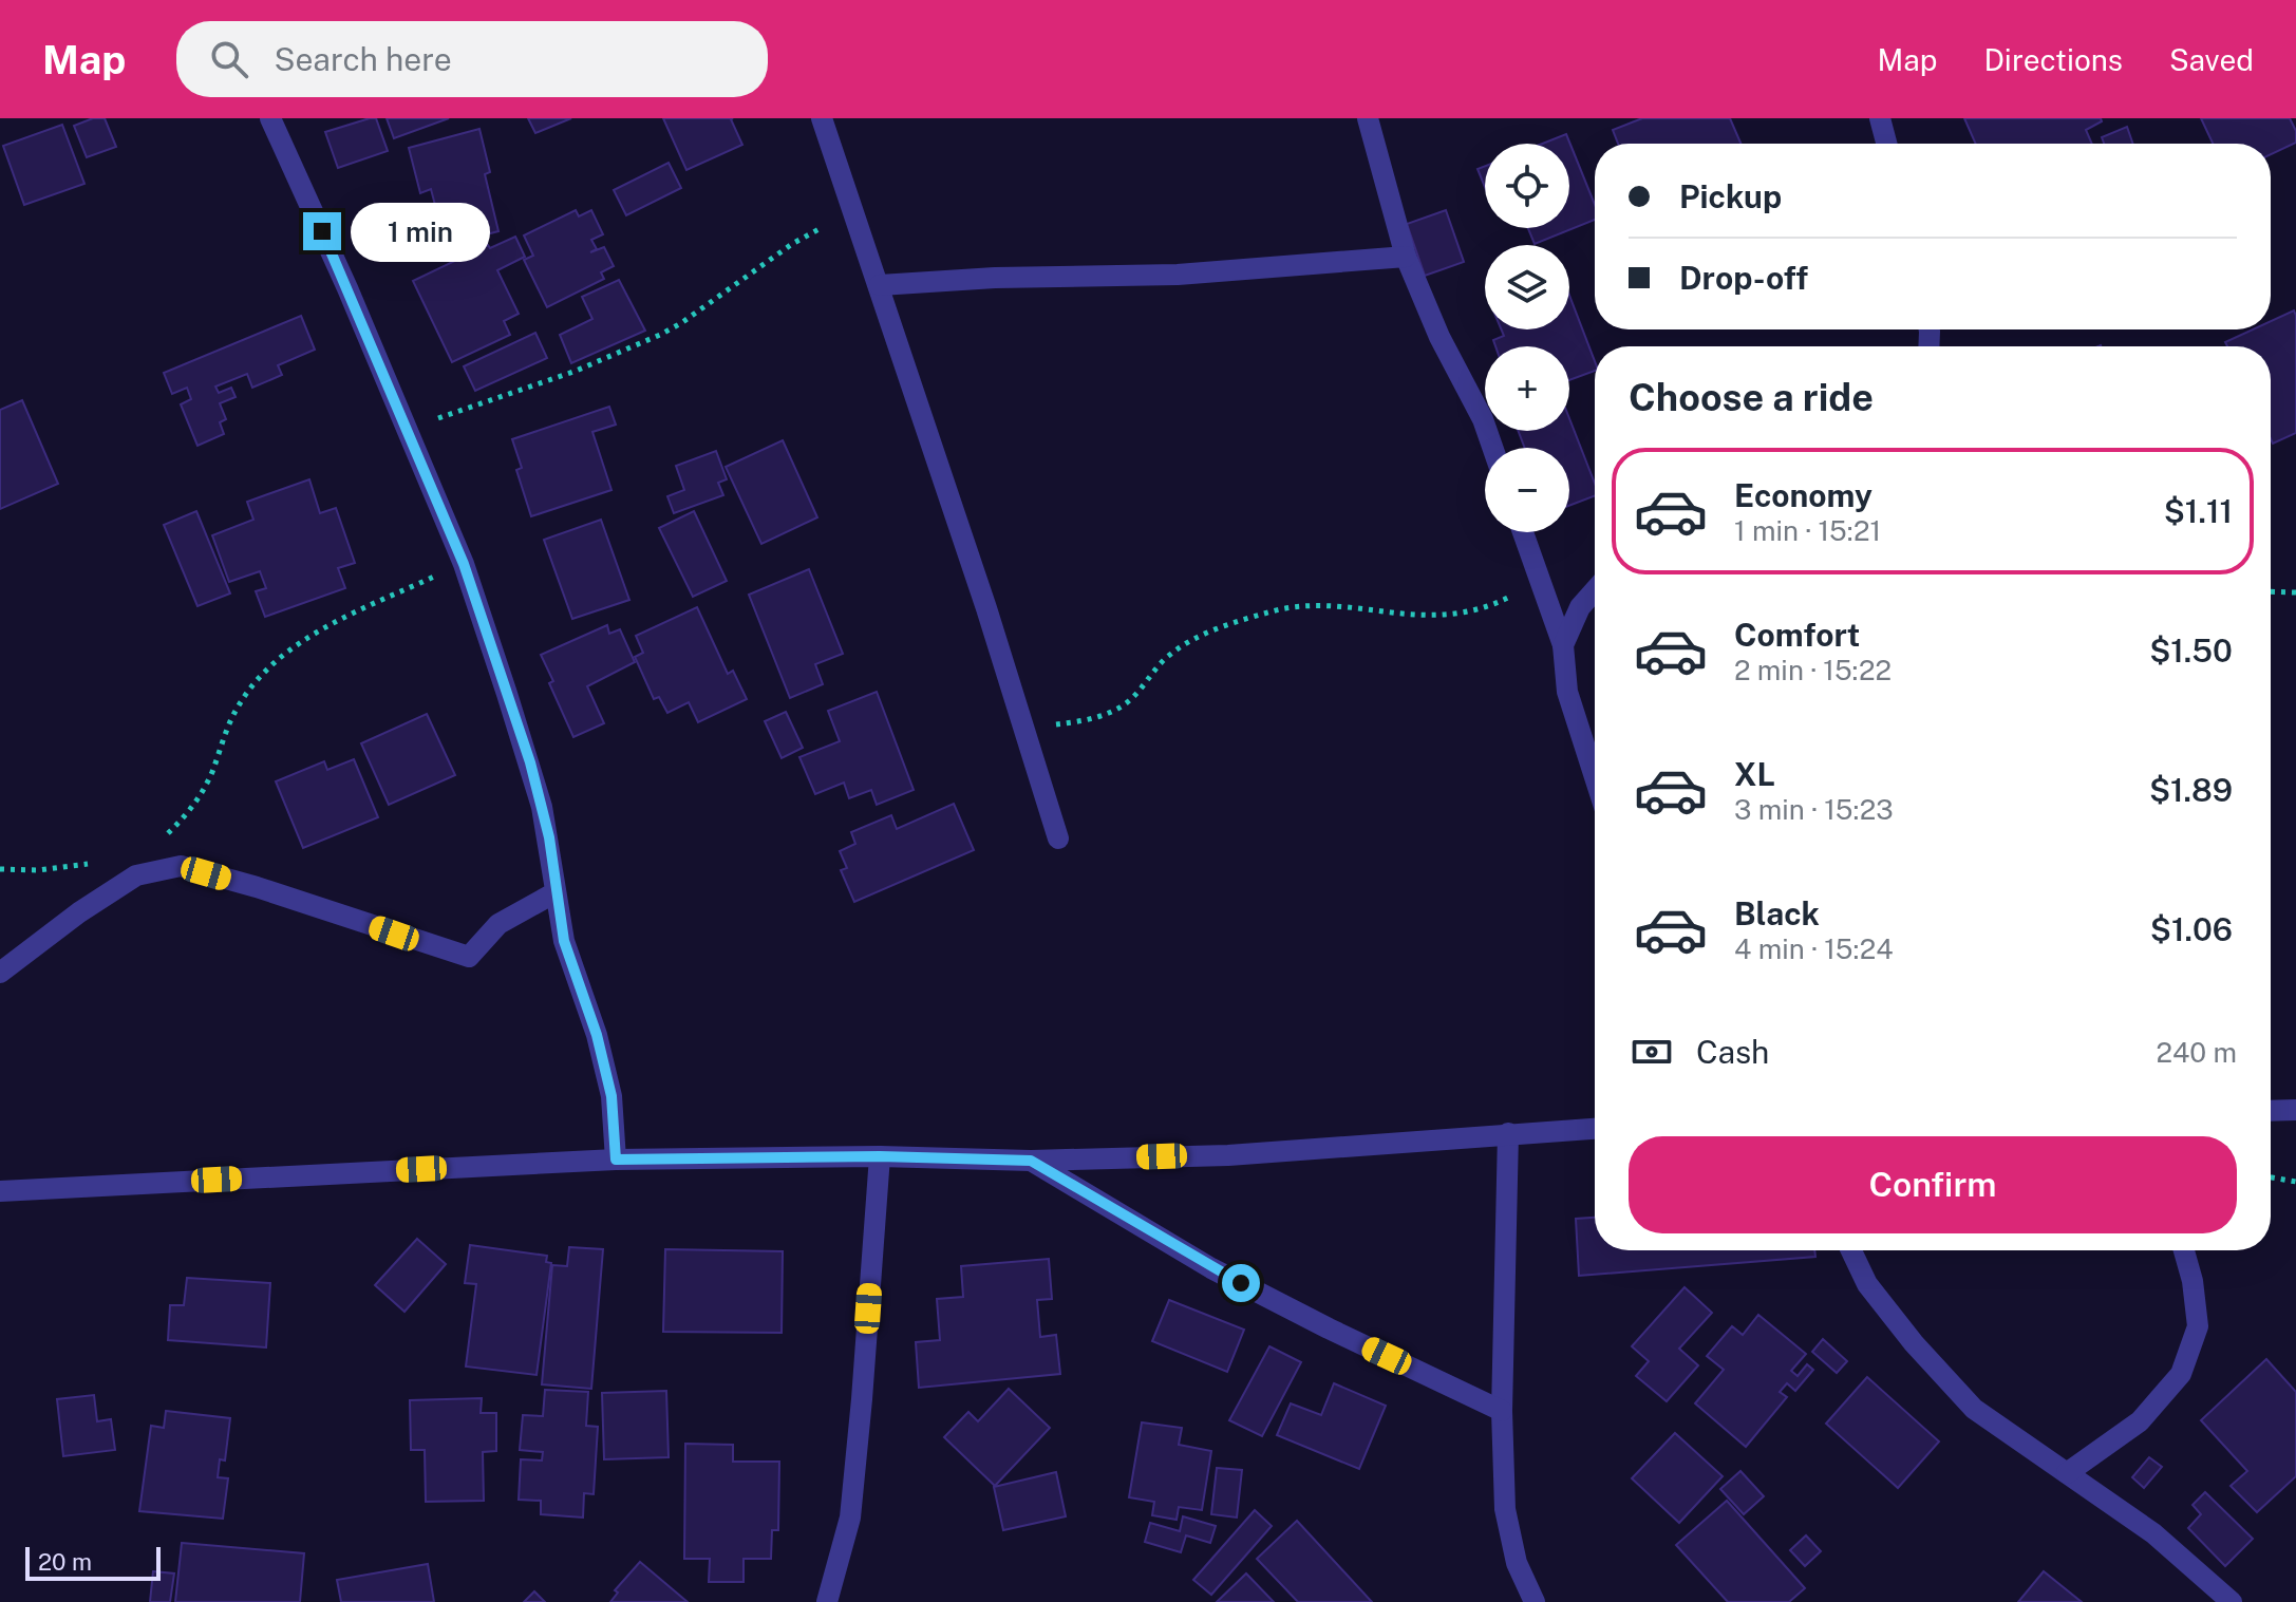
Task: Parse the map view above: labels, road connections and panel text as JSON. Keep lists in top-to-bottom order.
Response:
{
  "scale_bar": "20 m",
  "page": {
    "header": "Map",
    "search": "Search here",
    "nav": ["Map", "Directions", "Saved"],
    "map_buttons": ["+", "−"],
    "banner": ["Pickup", "Drop-off"],
    "bubble": "1 min",
    "heading": "Choose a ride",
    "list": [
      {
        "name": "Economy",
        "note": "1 min · 15:21",
        "value": "$1.11"
      },
      {
        "name": "Comfort",
        "note": "2 min · 15:22",
        "value": "$1.50"
      },
      {
        "name": "XL",
        "note": "3 min · 15:23",
        "value": "$1.89"
      },
      {
        "name": "Black",
        "note": "4 min · 15:24",
        "value": "$1.06"
      }
    ],
    "pay": ["Cash", "240 m"],
    "buttons": "Confirm",
    "scale": "20 m"
  }
}
